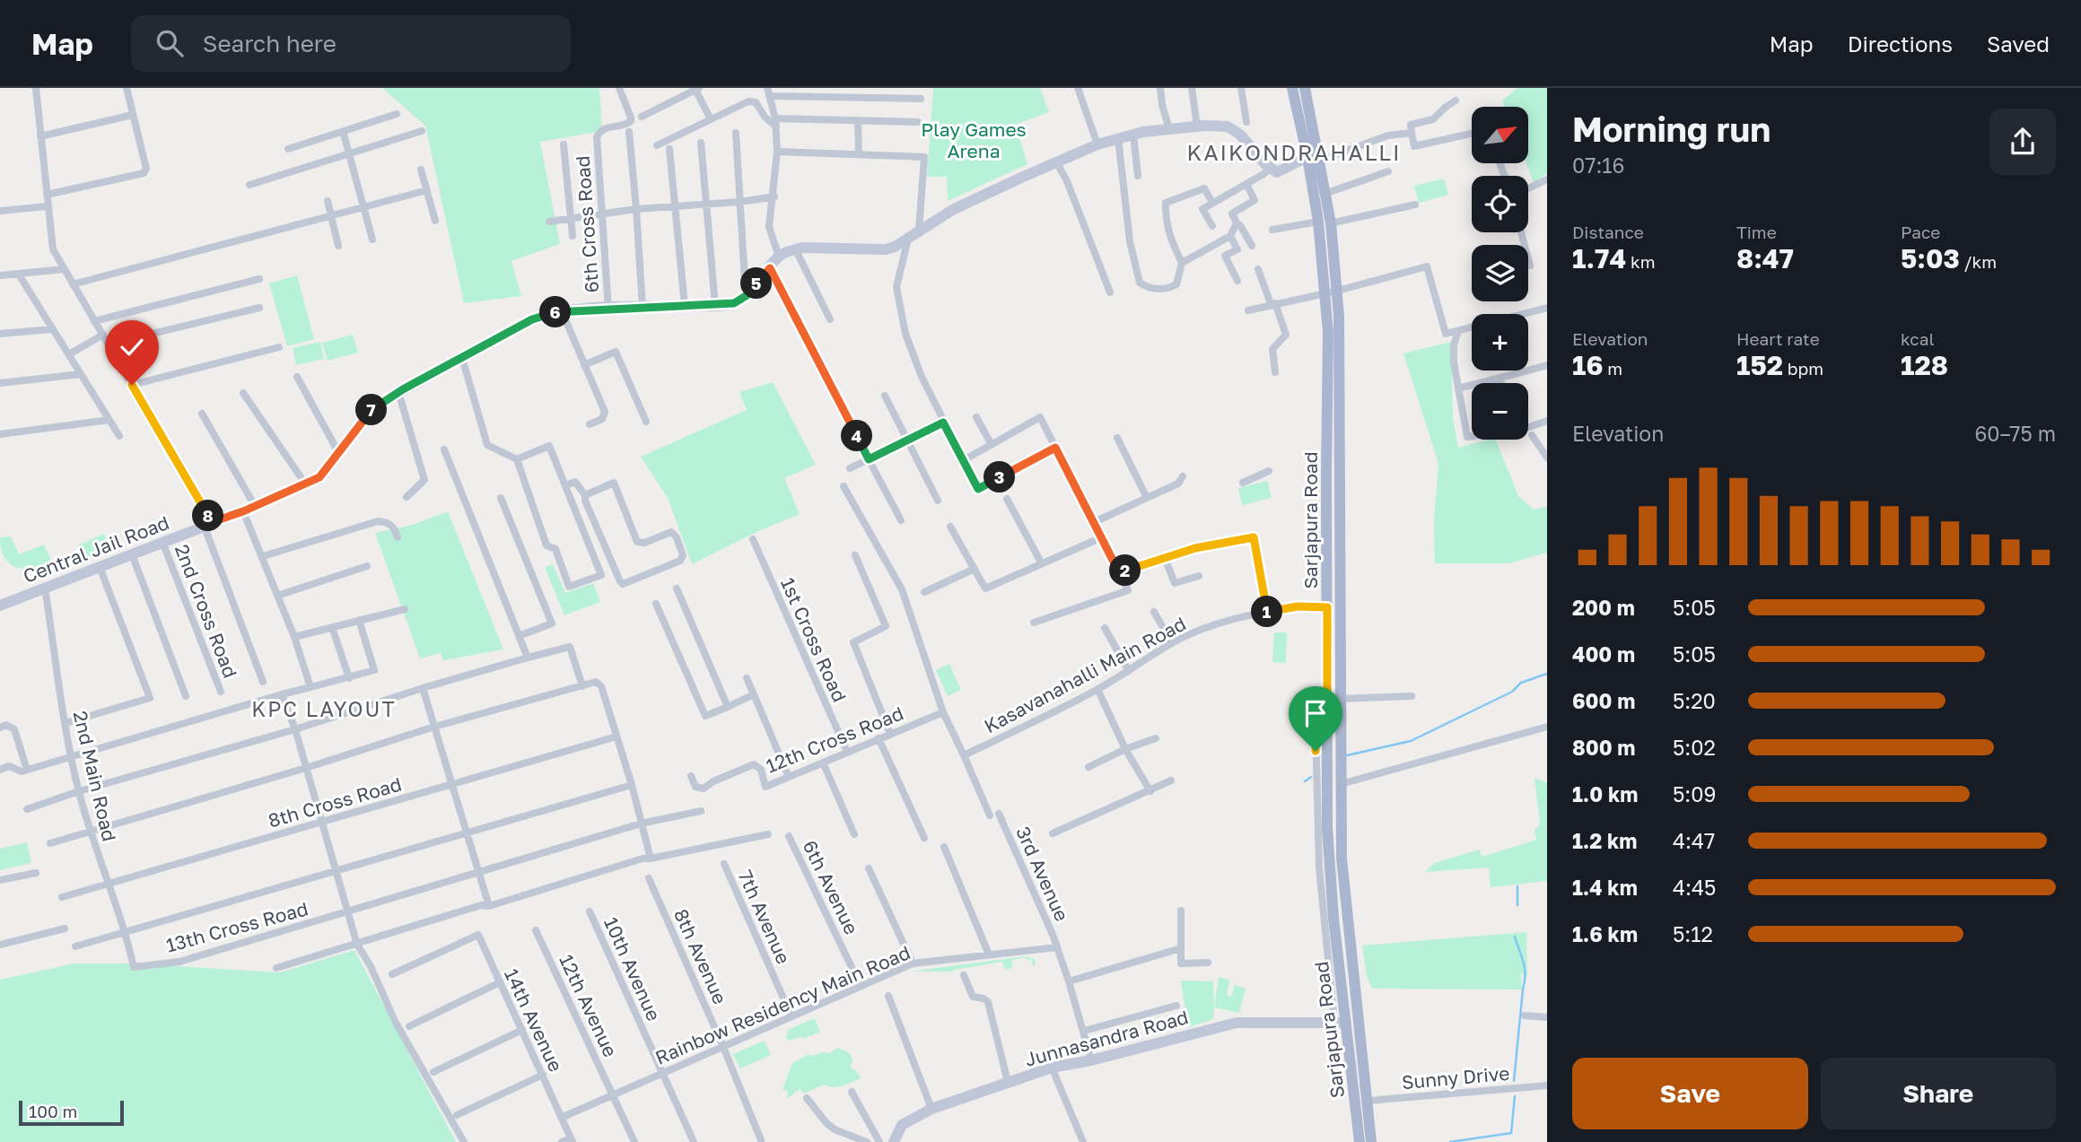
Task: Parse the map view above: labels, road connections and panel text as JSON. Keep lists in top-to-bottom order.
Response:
{
  "streets": {
    "main road": ["Sarjapura Road", "Central Jail Road", "Junnasandra Road"],
    "street": [
      "6th Cross Road",
      "2nd Cross Road",
      "1st Cross Road",
      "Kasavanahalli Main Road",
      "12th Cross Road",
      "2nd Main Road",
      "8th Cross Road",
      "3rd Avenue",
      "6th Avenue",
      "7th Avenue",
      "13th Cross Road",
      "8th Avenue",
      "10th Avenue",
      "Rainbow Residency Main Road",
      "12th Avenue",
      "14th Avenue",
      "Sunny Drive"
    ]
  },
  "crossings": [
    ["6th Cross Road", "Central Jail Road"],
    ["Sarjapura Road", "Kasavanahalli Main Road"],
    ["Sarjapura Road", "Junnasandra Road"],
    ["Sarjapura Road", "Sunny Drive"],
    ["Central Jail Road", "2nd Cross Road"],
    ["Central Jail Road", "2nd Main Road"],
    ["1st Cross Road", "12th Cross Road"],
    ["2nd Main Road", "8th Cross Road"],
    ["2nd Main Road", "13th Cross Road"],
    ["3rd Avenue", "Rainbow Residency Main Road"],
    ["6th Avenue", "Rainbow Residency Main Road"],
    ["7th Avenue", "Rainbow Residency Main Road"],
    ["8th Avenue", "Rainbow Residency Main Road"],
    ["10th Avenue", "Rainbow Residency Main Road"],
    ["Rainbow Residency Main Road", "12th Avenue"],
    ["Rainbow Residency Main Road", "14th Avenue"]
  ],
  "districts": ["KAIKONDRAHALLI", "KPC LAYOUT"],
  "parks": ["Play Games Arena"],
  "scale_bar": "100 m",
  "north": "top right",
  "page": {
    "header": "Map",
    "search": "Search here",
    "nav": ["Map", "Directions", "Saved"],
    "heading": ["Morning run", "07:16"],
    "map_buttons": ["+", "−"],
    "stats": [
      ["Distance", "1.74 km"],
      ["Time", "8:47"],
      ["Pace", "5:03 /km"],
      ["Elevation", "16 m"],
      ["Heart rate", "152 bpm"],
      ["kcal", "128"]
    ],
    "pins": [
      "5",
      "6",
      "7",
      "4",
      "3",
      "8",
      "2",
      "1"
    ],
    "chart": ["Elevation", "60–75 m"],
    "list": [
      {
        "name": "200 m",
        "note": "5:05"
      },
      {
        "name": "400 m",
        "note": "5:05"
      },
      {
        "name": "600 m",
        "note": "5:20"
      },
      {
        "name": "800 m",
        "note": "5:02"
      },
      {
        "name": "1.0 km",
        "note": "5:09"
      },
      {
        "name": "1.2 km",
        "note": "4:47"
      },
      {
        "name": "1.4 km",
        "note": "4:45"
      },
      {
        "name": "1.6 km",
        "note": "5:12"
      }
    ],
    "buttons": ["Save", "Share"],
    "scale": "100 m"
  }
}
